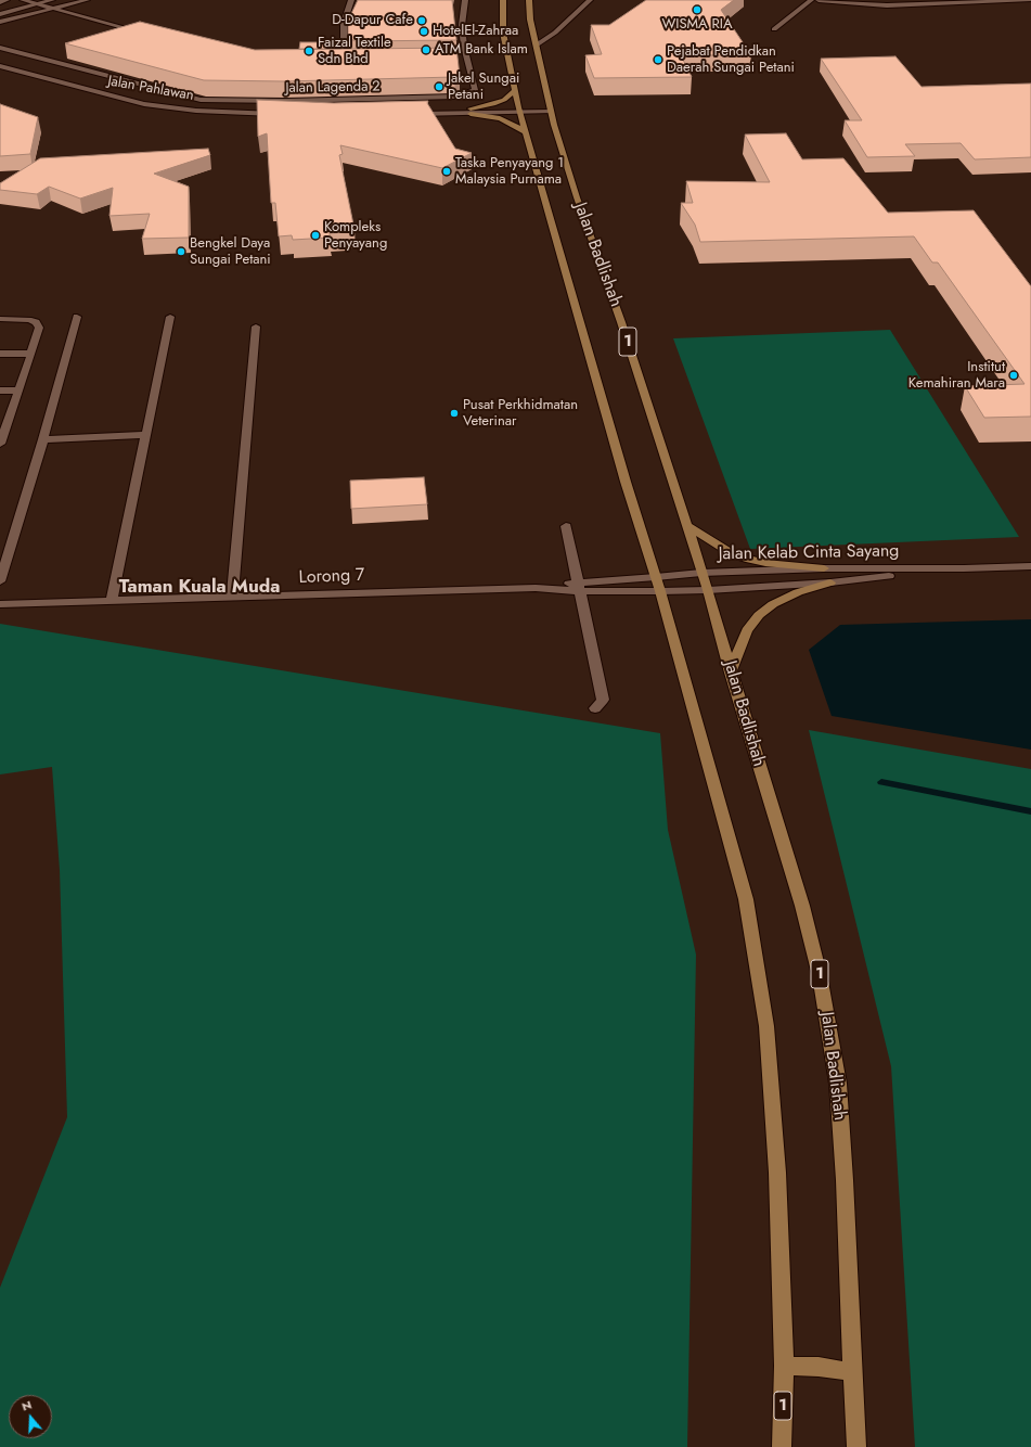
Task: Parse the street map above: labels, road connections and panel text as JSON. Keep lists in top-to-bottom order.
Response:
{
  "streets": {
    "main road": ["Jalan Badlishah", "1"],
    "street": [
      "Jalan Lagenda 2",
      "Jalan Pahlawan",
      "Jalan Kelab Cinta Sayang",
      "Lorong 7"
    ]
  },
  "crossings": [
    ["Jalan Badlishah", "Jalan Kelab Cinta Sayang"],
    ["Jalan Badlishah", "Lorong 7"],
    ["Jalan Kelab Cinta Sayang", "Lorong 7"]
  ],
  "districts": ["Taman Kuala Muda"],
  "places": [
    "WISMA RIA",
    "D-Dapur Cafe",
    "HotelEl-Zahraa",
    "ATM Bank Islam",
    "Faizal Textile Sdn Bhd",
    "Pejabat Pendidkan Daerah Sungai Petani",
    "Jakel Sungai Petani",
    "Taska Penyayang 1 Malaysia Purnama",
    "Kompleks Penyayang",
    "Bengkel Daya Sungai Petani",
    "Institut Kemahiran Mara",
    "Pusat Perkhidmatan Veterinar"
  ],
  "north": "top"
}
